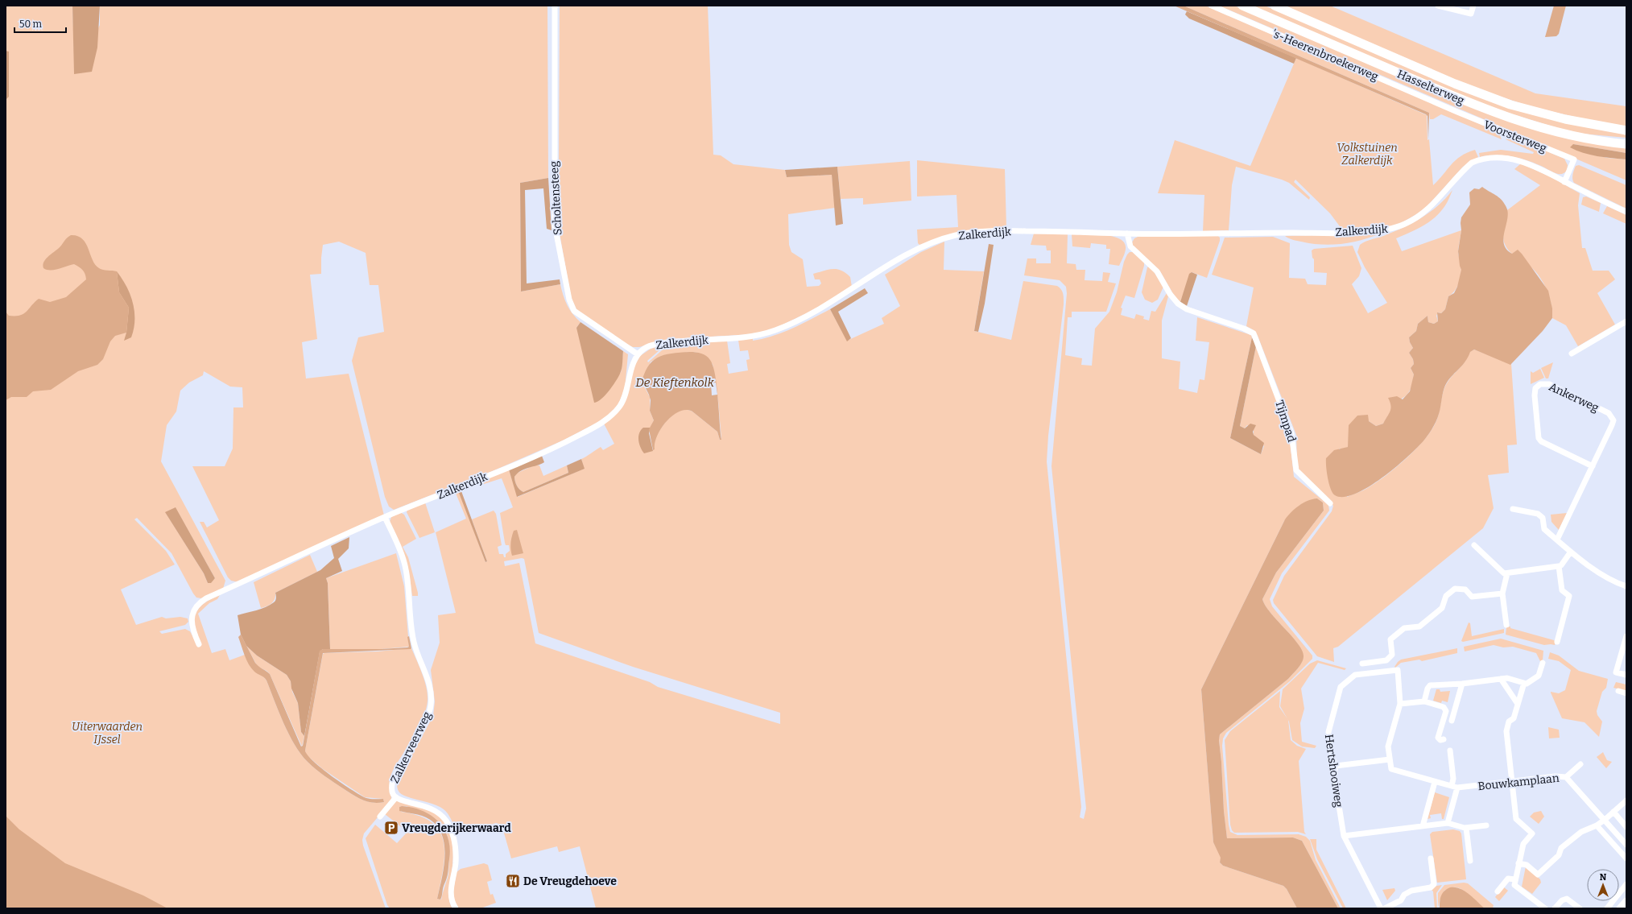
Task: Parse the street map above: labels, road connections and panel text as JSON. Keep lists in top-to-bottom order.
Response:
{
  "streets": {
    "main road": ["Hasselterweg"],
    "street": [
      "'s-Heerenbroekerweg",
      "Voorsterweg",
      "Scholtensteeg",
      "Zalkerdijk",
      "Ankerweg",
      "Tijmpad",
      "Zalkerveerweg",
      "Hertshooiweg",
      "Bouwkamplaan"
    ]
  },
  "crossings": [
    ["'s-Heerenbroekerweg", "Voorsterweg"],
    ["Voorsterweg", "Zalkerdijk"],
    ["Scholtensteeg", "Zalkerdijk"],
    ["Zalkerdijk", "Tijmpad"],
    ["Zalkerdijk", "Zalkerveerweg"]
  ],
  "water": ["De Kieftenkolk"],
  "parks": ["Volkstuinen Zalkerdijk", "Uiterwaarden IJssel"],
  "places": {
    "parking": ["Vreugderijkerwaard"],
    "restaurant": ["De Vreugdehoeve"]
  },
  "scale_bar": "50 m",
  "north": "top"
}
